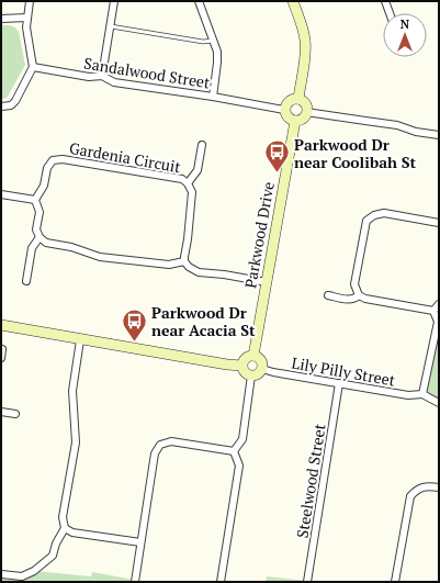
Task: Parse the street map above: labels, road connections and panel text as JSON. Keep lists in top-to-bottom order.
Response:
{
  "streets": {
    "street": [
      "Sandalwood Street",
      "Gardenia Circuit",
      "Parkwood Drive",
      "Lily Pilly Street",
      "Steelwood Street"
    ]
  },
  "crossings": [
    ["Sandalwood Street", "Parkwood Drive"],
    ["Parkwood Drive", "Lily Pilly Street"],
    ["Lily Pilly Street", "Steelwood Street"]
  ],
  "places": {
    "bus stop": ["Parkwood Dr near Coolibah St", "Parkwood Dr near Acacia St"]
  },
  "north": "top"
}
